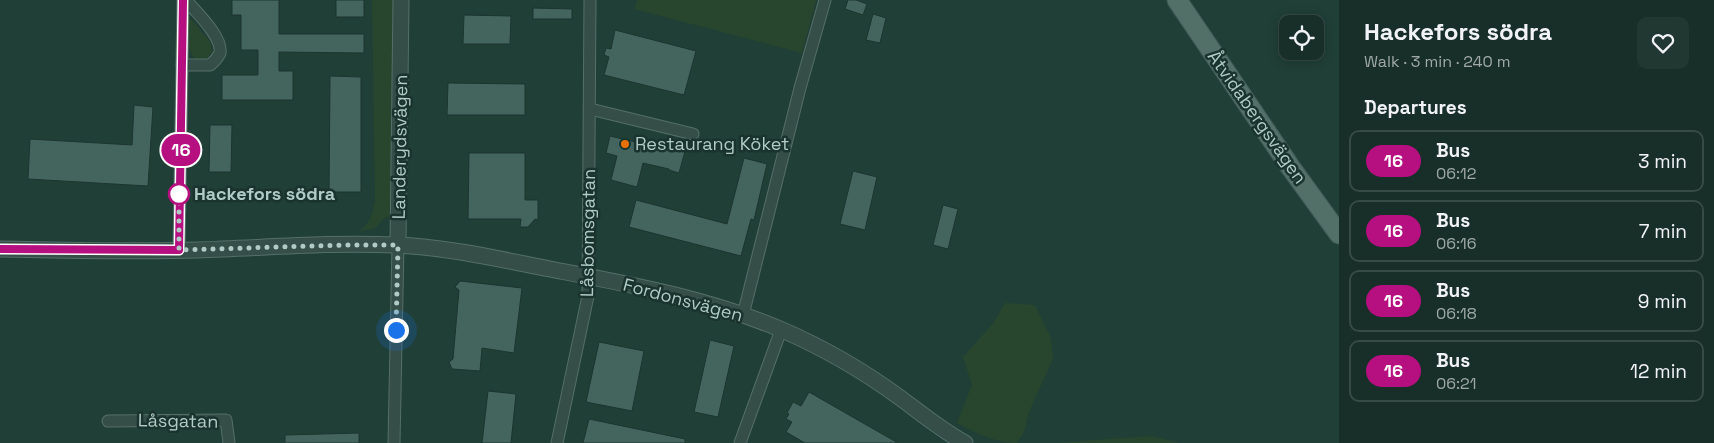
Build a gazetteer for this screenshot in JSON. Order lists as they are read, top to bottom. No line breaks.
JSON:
{"streets":{"main road":["Åtvidabergsvägen"],"street":["Landerydsvägen","Låsbomsgatan","Fordonsvägen","Låsgatan"]},"crossings":[["Landerydsvägen","Fordonsvägen"],["Låsbomsgatan","Fordonsvägen"]],"places":["Restaurang Köket","Hackefors södra"],"lines":["bus line 16"],"page":{"on_map":"16","heading":[["Hackefors södra","Walk · 3 min · 240 m"],"Departures"],"list":[{"mark":"16","name":"Bus","note":"06:12","value":"3 min"},{"mark":"16","name":"Bus","note":"06:16","value":"7 min"},{"mark":"16","name":"Bus","note":"06:18","value":"9 min"},{"mark":"16","name":"Bus","note":"06:21","value":"12 min"}]}}
